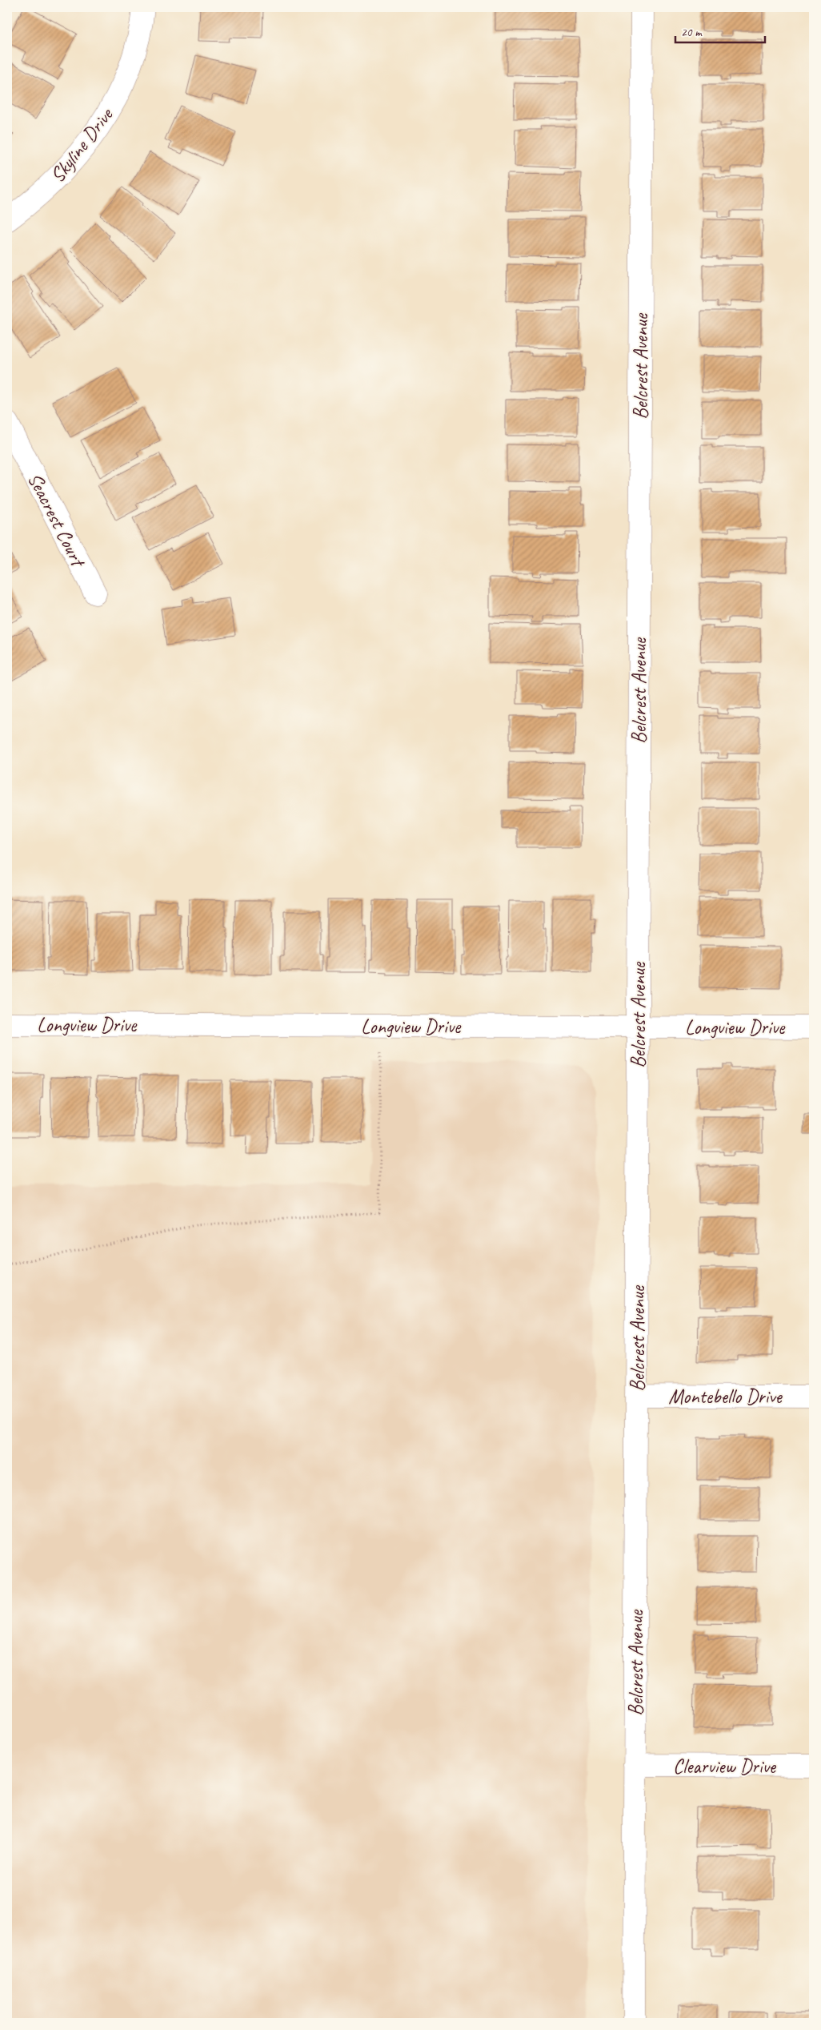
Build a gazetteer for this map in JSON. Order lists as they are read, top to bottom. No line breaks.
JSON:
{"streets":{"street":["Skyline Drive","Belcrest Avenue","Seacrest Court","Longview Drive","Montebello Drive","Clearview Drive"]},"crossings":[["Belcrest Avenue","Longview Drive"],["Belcrest Avenue","Montebello Drive"],["Belcrest Avenue","Clearview Drive"]],"scale_bar":"20 m"}
